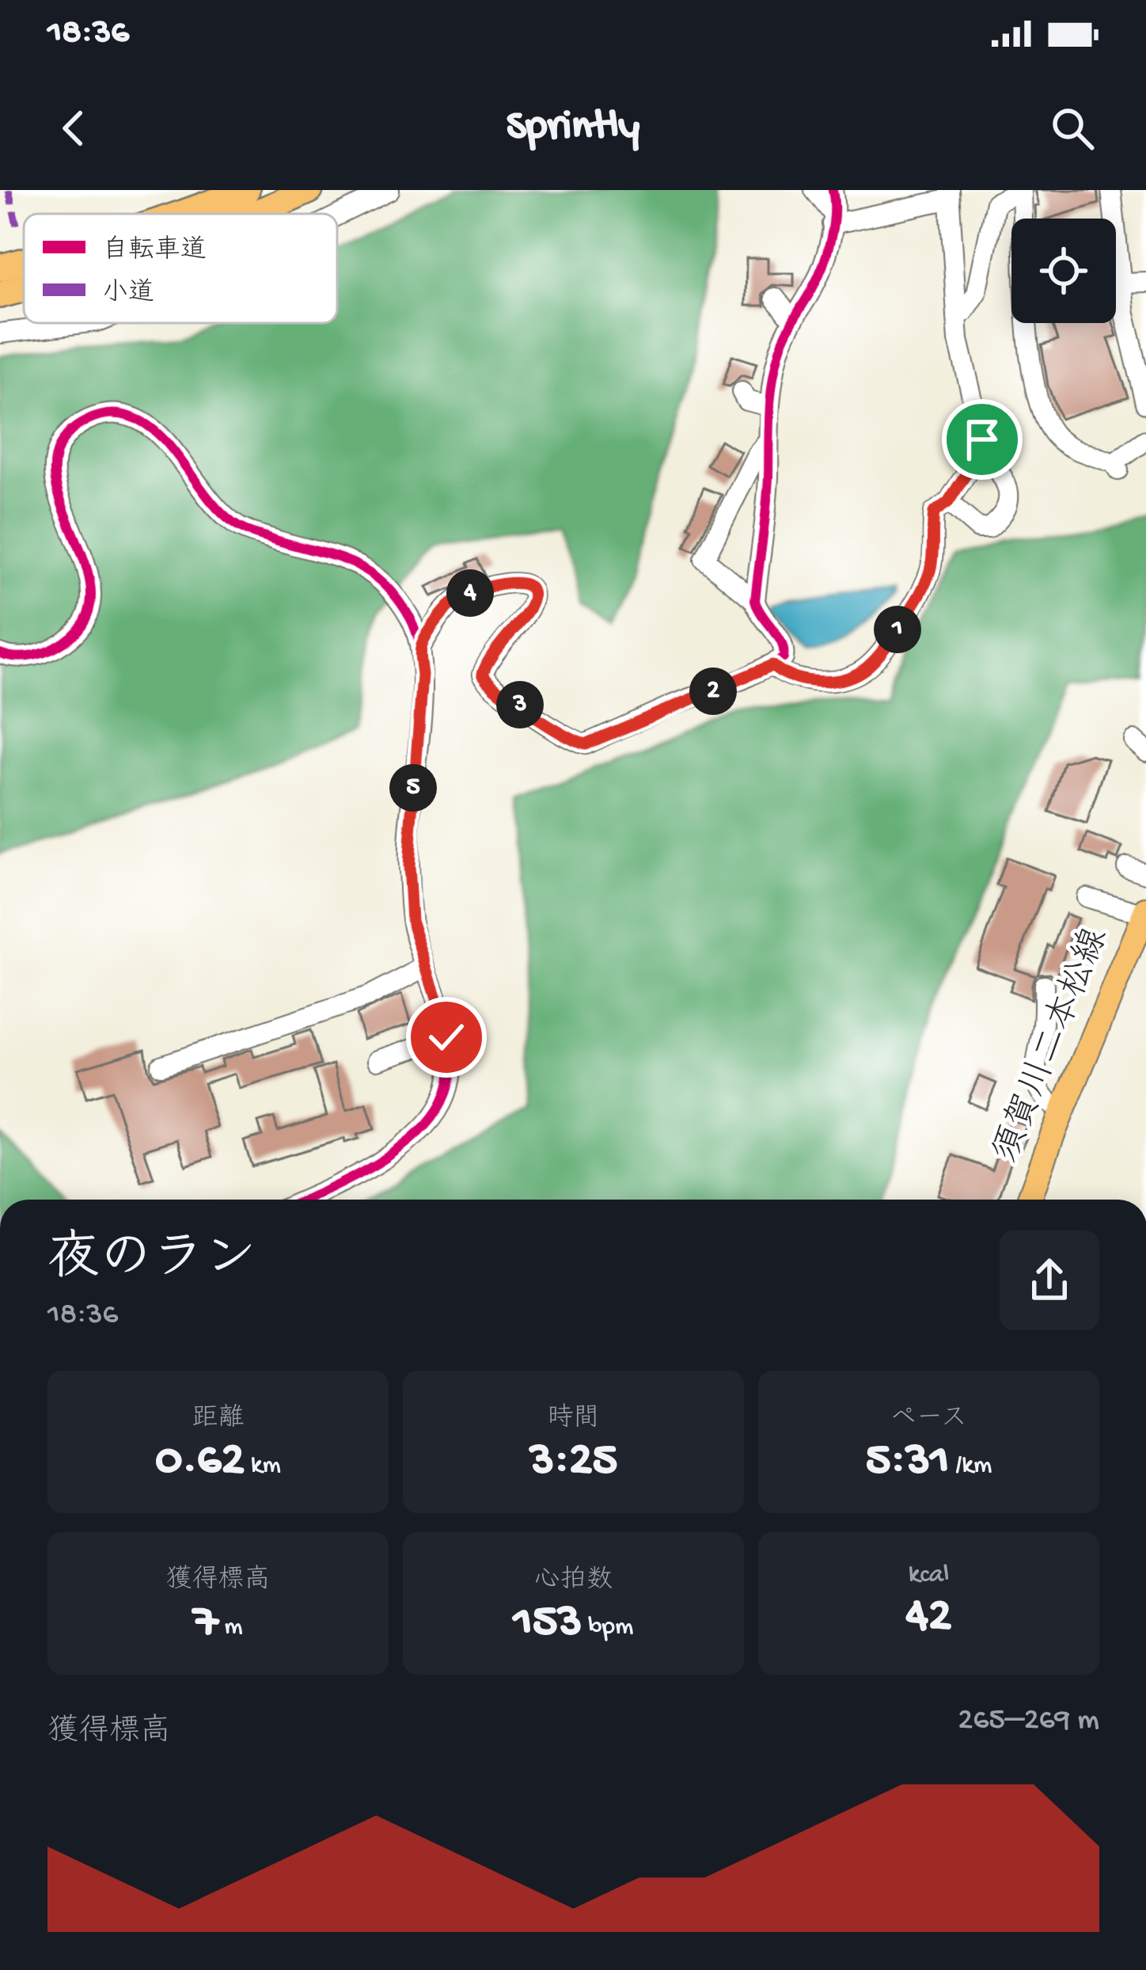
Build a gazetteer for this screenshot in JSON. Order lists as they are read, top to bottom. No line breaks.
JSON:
{"streets":{"main road":["須賀川二本松線"]},"legend":["自転車道","小道"],"page":{"status":"18:36","header":"Sprintly","pins":["4","1","2","3","5"],"heading":["夜のラン","18:36"],"stats":[["距離","0.62 km"],["時間","3:25"],["ペース","5:31 /km"],["獲得標高","7 m"],["心拍数","153 bpm"],["kcal","42"]],"chart":["獲得標高","265–269 m"]}}
